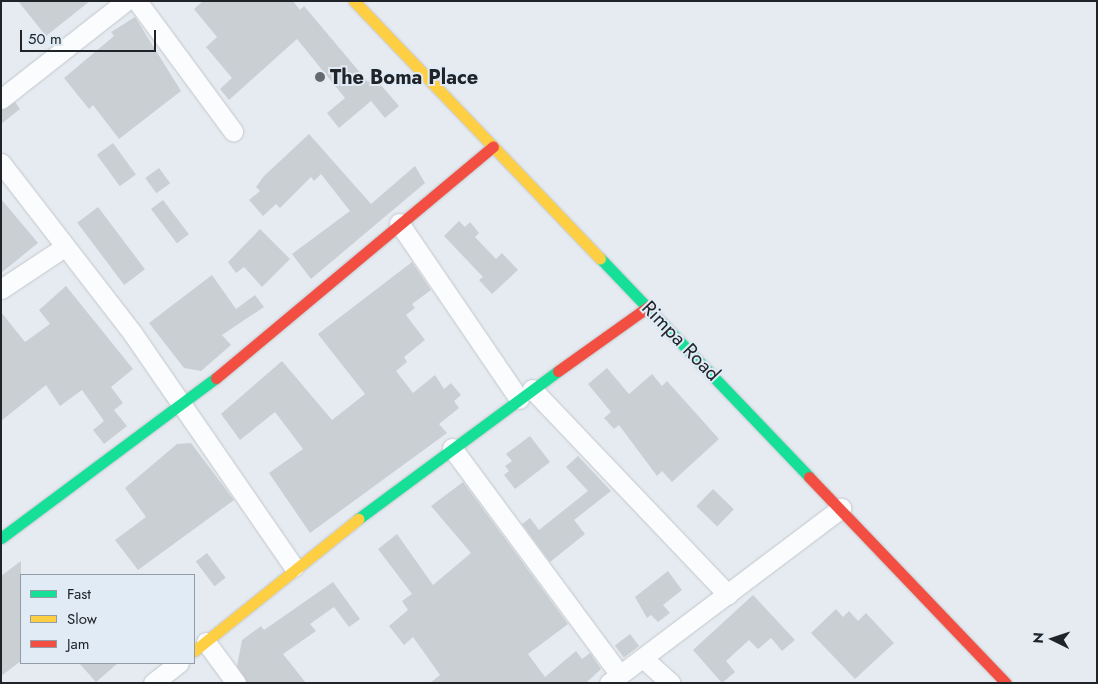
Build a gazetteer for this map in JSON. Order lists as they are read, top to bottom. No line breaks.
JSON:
{"streets":{"street":["Rimpa Road"]},"places":["The Boma Place"],"legend":["Fast","Slow","Jam"],"scale_bar":"50 m","north":"left"}
